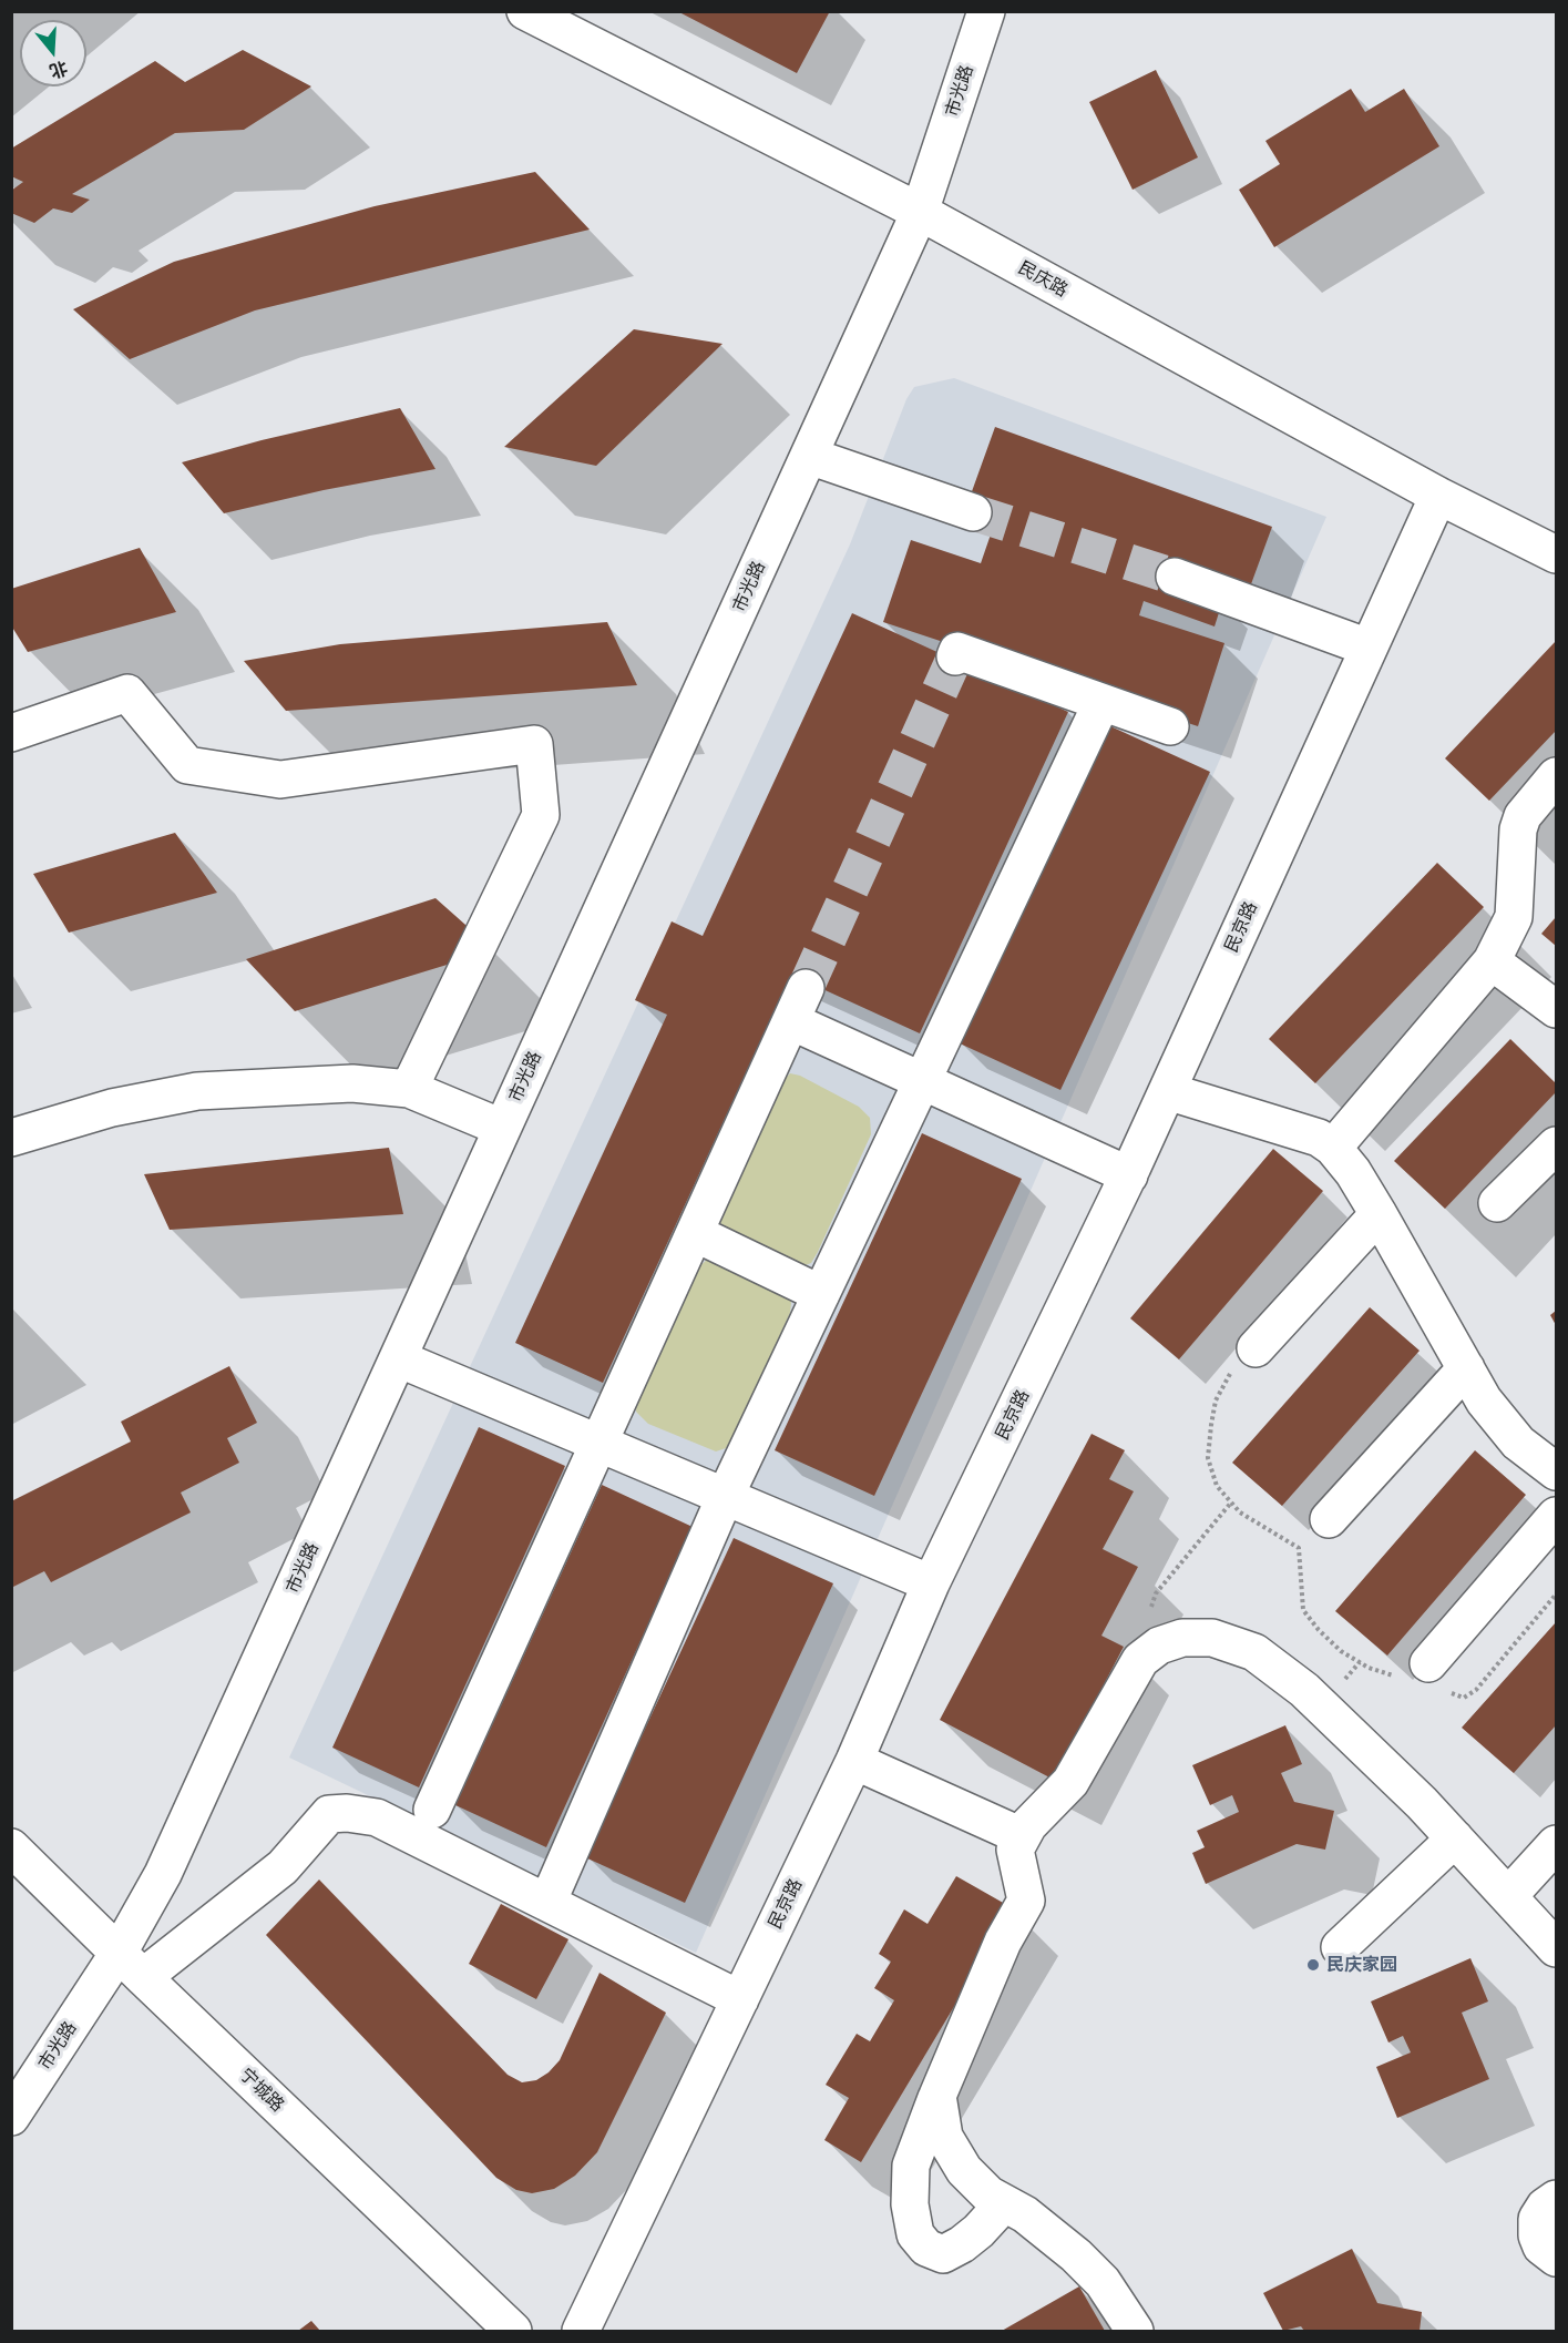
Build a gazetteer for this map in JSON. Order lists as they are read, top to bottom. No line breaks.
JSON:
{"streets":{"street":["市光路","民庆路","民京路","宁城路"]},"crossings":[["市光路","民庆路"],["市光路","宁城路"],["民庆路","民京路"]],"places":["民庆家园"],"north":"bottom"}
